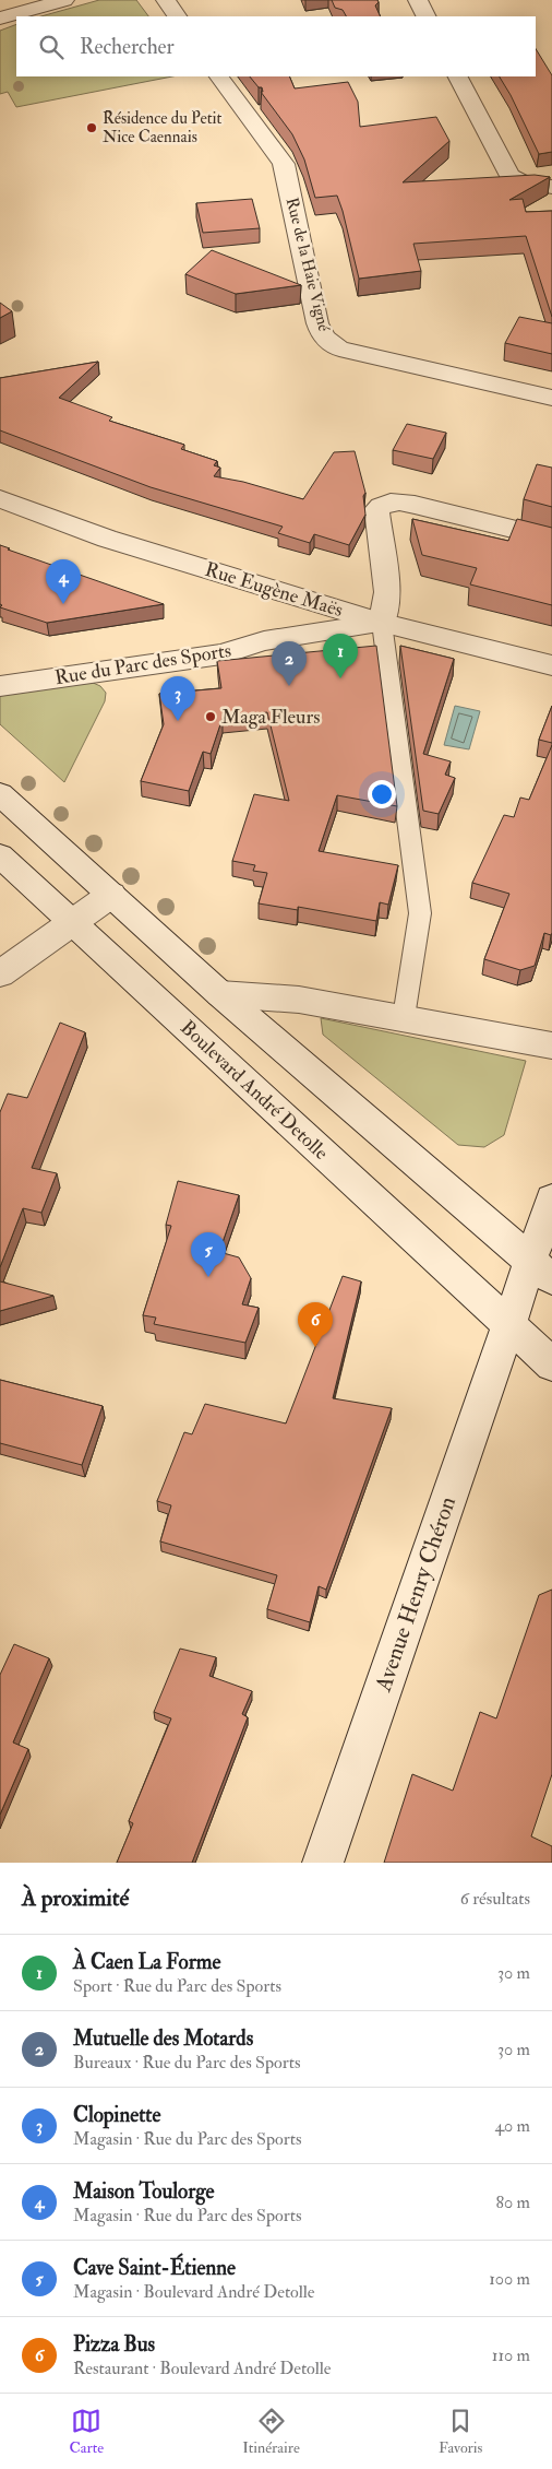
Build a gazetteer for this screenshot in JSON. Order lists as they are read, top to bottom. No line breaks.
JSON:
{"streets":{"street":["Rue de la Haie Vigné","Rue Eugène Maës","Rue du Parc des Sports","Boulevard André Detolle","Avenue Henry Chéron"]},"crossings":[["Rue Eugène Maës","Rue du Parc des Sports"],["Boulevard André Detolle","Avenue Henry Chéron"]],"places":["Résidence du Petit Nice Caennais","Maga Fleurs"],"page":{"search":"Rechercher","pins":["4","1","2","3","5","6"],"heading":["À proximité","6 résultats"],"list":[{"mark":"1","name":"À Caen La Forme","note":"Sport · Rue du Parc des Sports","value":"30 m"},{"mark":"2","name":"Mutuelle des Motards","note":"Bureaux · Rue du Parc des Sports","value":"30 m"},{"mark":"3","name":"Clopinette","note":"Magasin · Rue du Parc des Sports","value":"40 m"},{"mark":"4","name":"Maison Toulorge","note":"Magasin · Rue du Parc des Sports","value":"80 m"},{"mark":"5","name":"Cave Saint-Étienne","note":"Magasin · Boulevard André Detolle","value":"100 m"},{"mark":"6","name":"Pizza Bus","note":"Restaurant · Boulevard André Detolle","value":"110 m"}],"nav":["Carte","Itinéraire","Favoris"]}}
